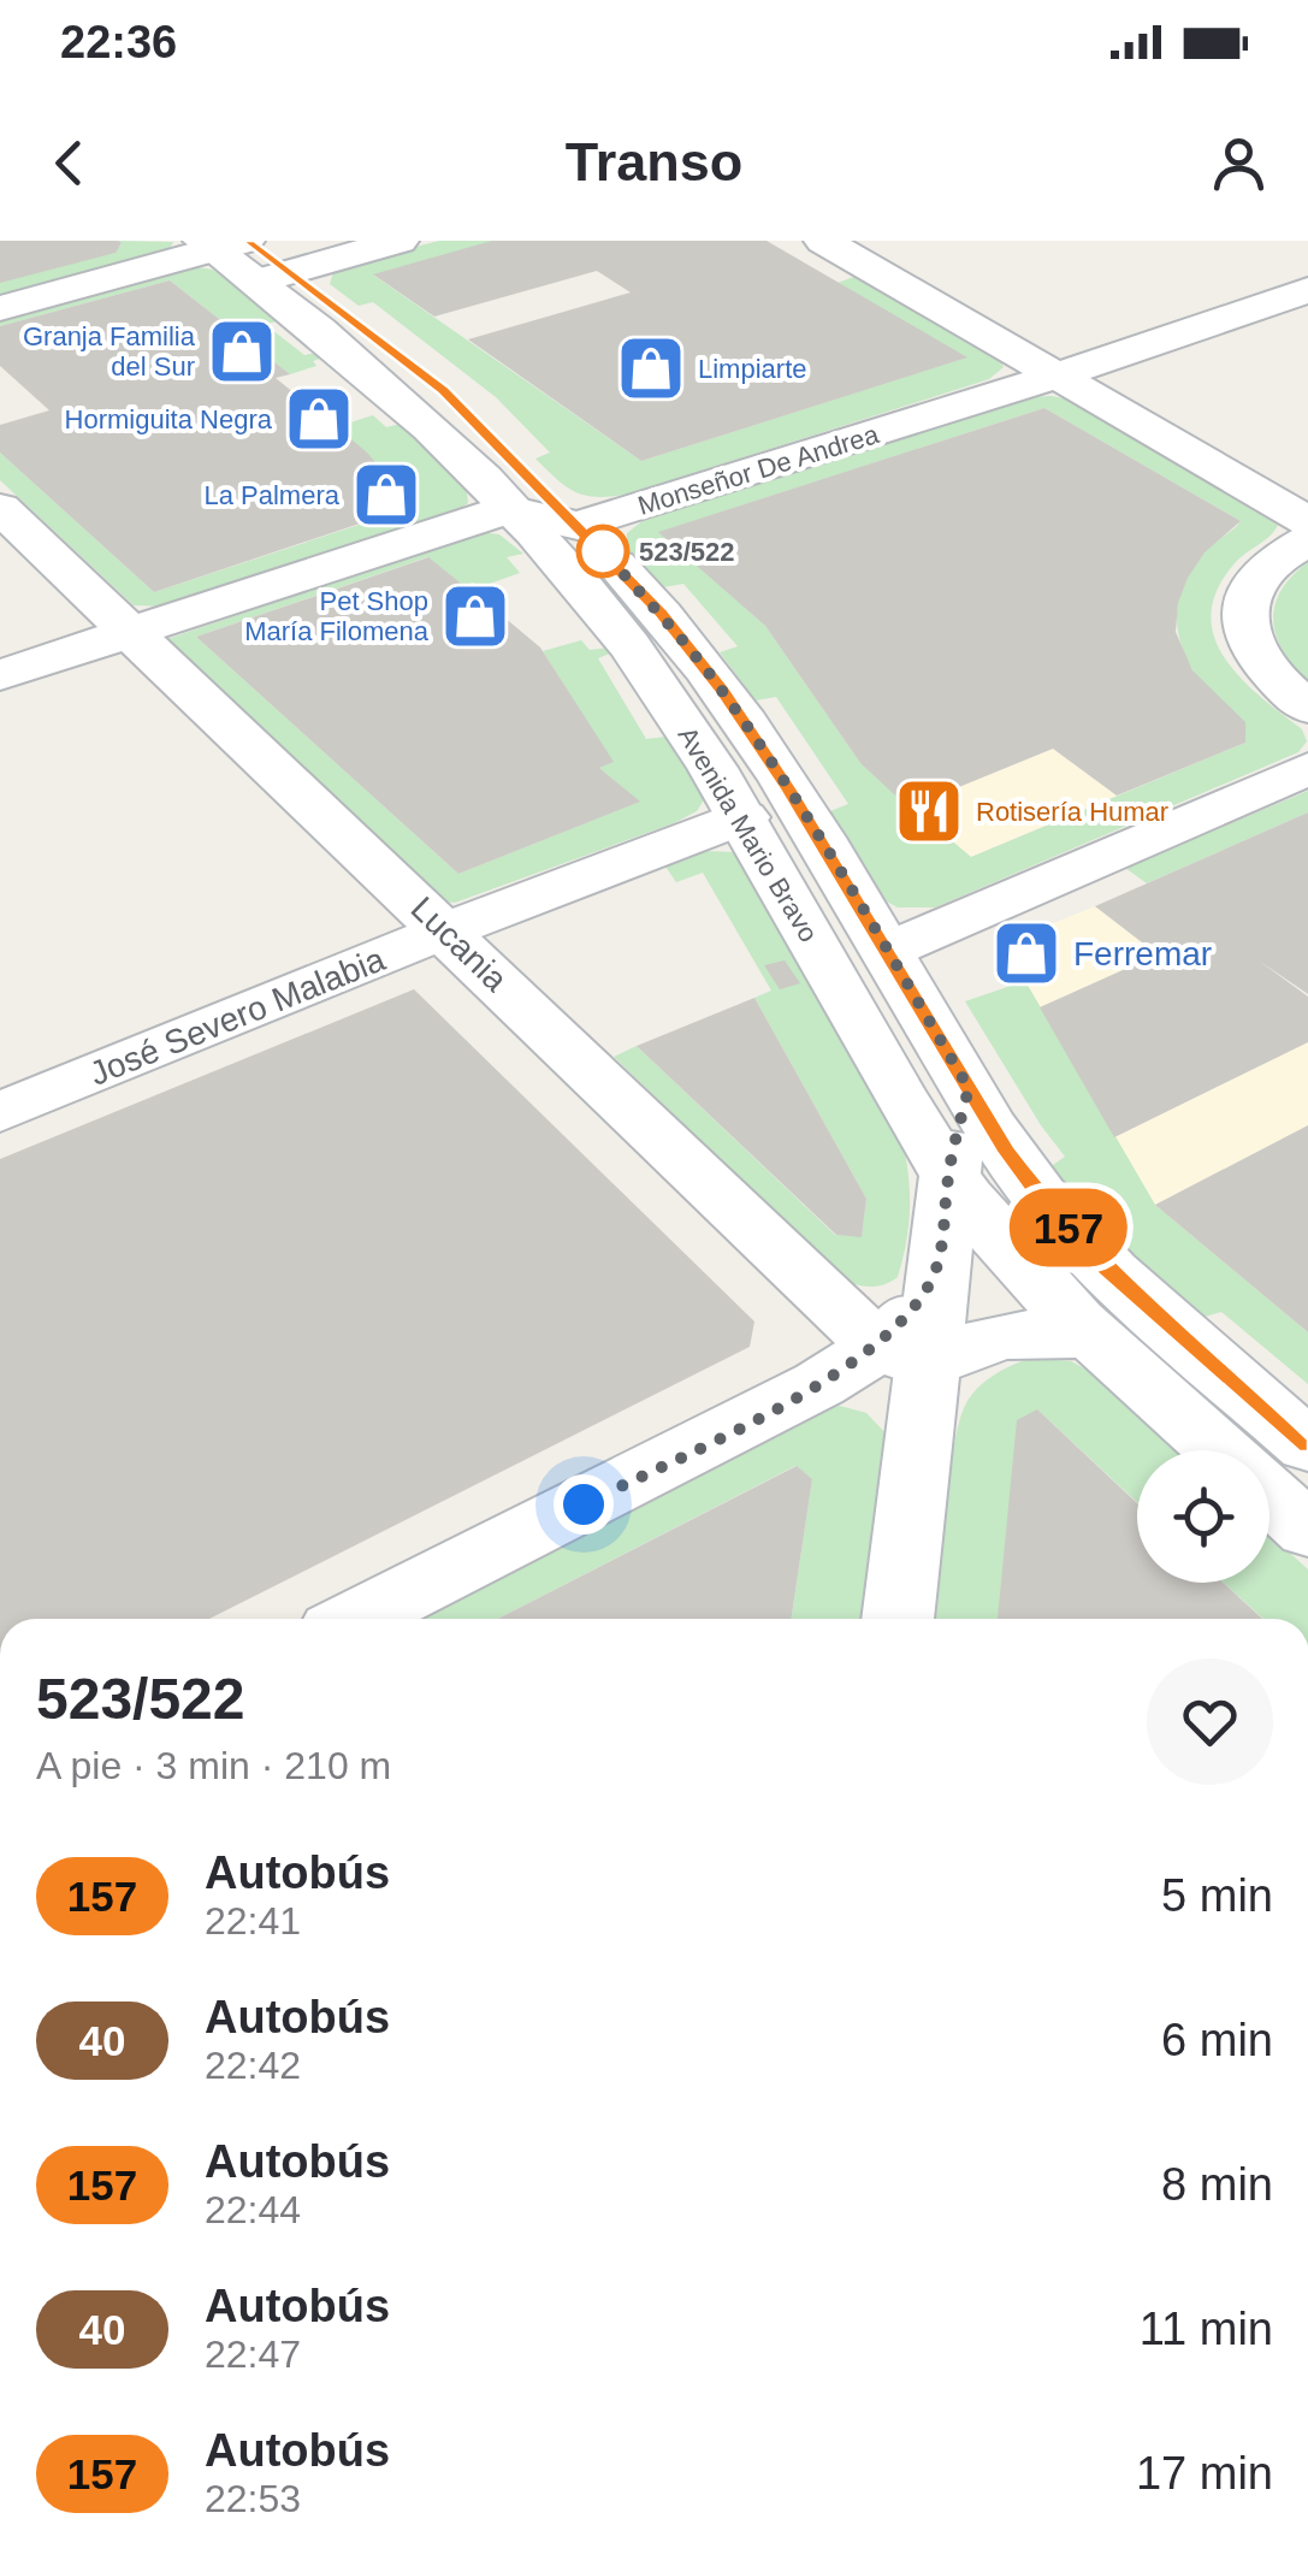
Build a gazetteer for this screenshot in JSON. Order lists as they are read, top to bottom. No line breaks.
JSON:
{"streets":{"street":["Monseñor De Andrea","Avenida Mario Bravo","Lucania","José Severo Malabia"]},"crossings":[["Monseñor De Andrea","Avenida Mario Bravo"],["Avenida Mario Bravo","José Severo Malabia"],["Lucania","José Severo Malabia"]],"places":{"shop":["Granja Familia del Sur","Limpiarte","Hormiguita Negra","La Palmera","Pet Shop María Filomena","Ferremar"],"other":["523/522"],"restaurant":["Rotisería Humar"]},"lines":["bus line 157"],"page":{"status":"22:36","header":"Transo","on_map":"157","heading":["523/522","A pie · 3 min · 210 m"],"list":[{"mark":"157","name":"Autobús","note":"22:41","value":"5 min"},{"mark":"40","name":"Autobús","note":"22:42","value":"6 min"},{"mark":"157","name":"Autobús","note":"22:44","value":"8 min"},{"mark":"40","name":"Autobús","note":"22:47","value":"11 min"},{"mark":"157","name":"Autobús","note":"22:53","value":"17 min"}]}}
